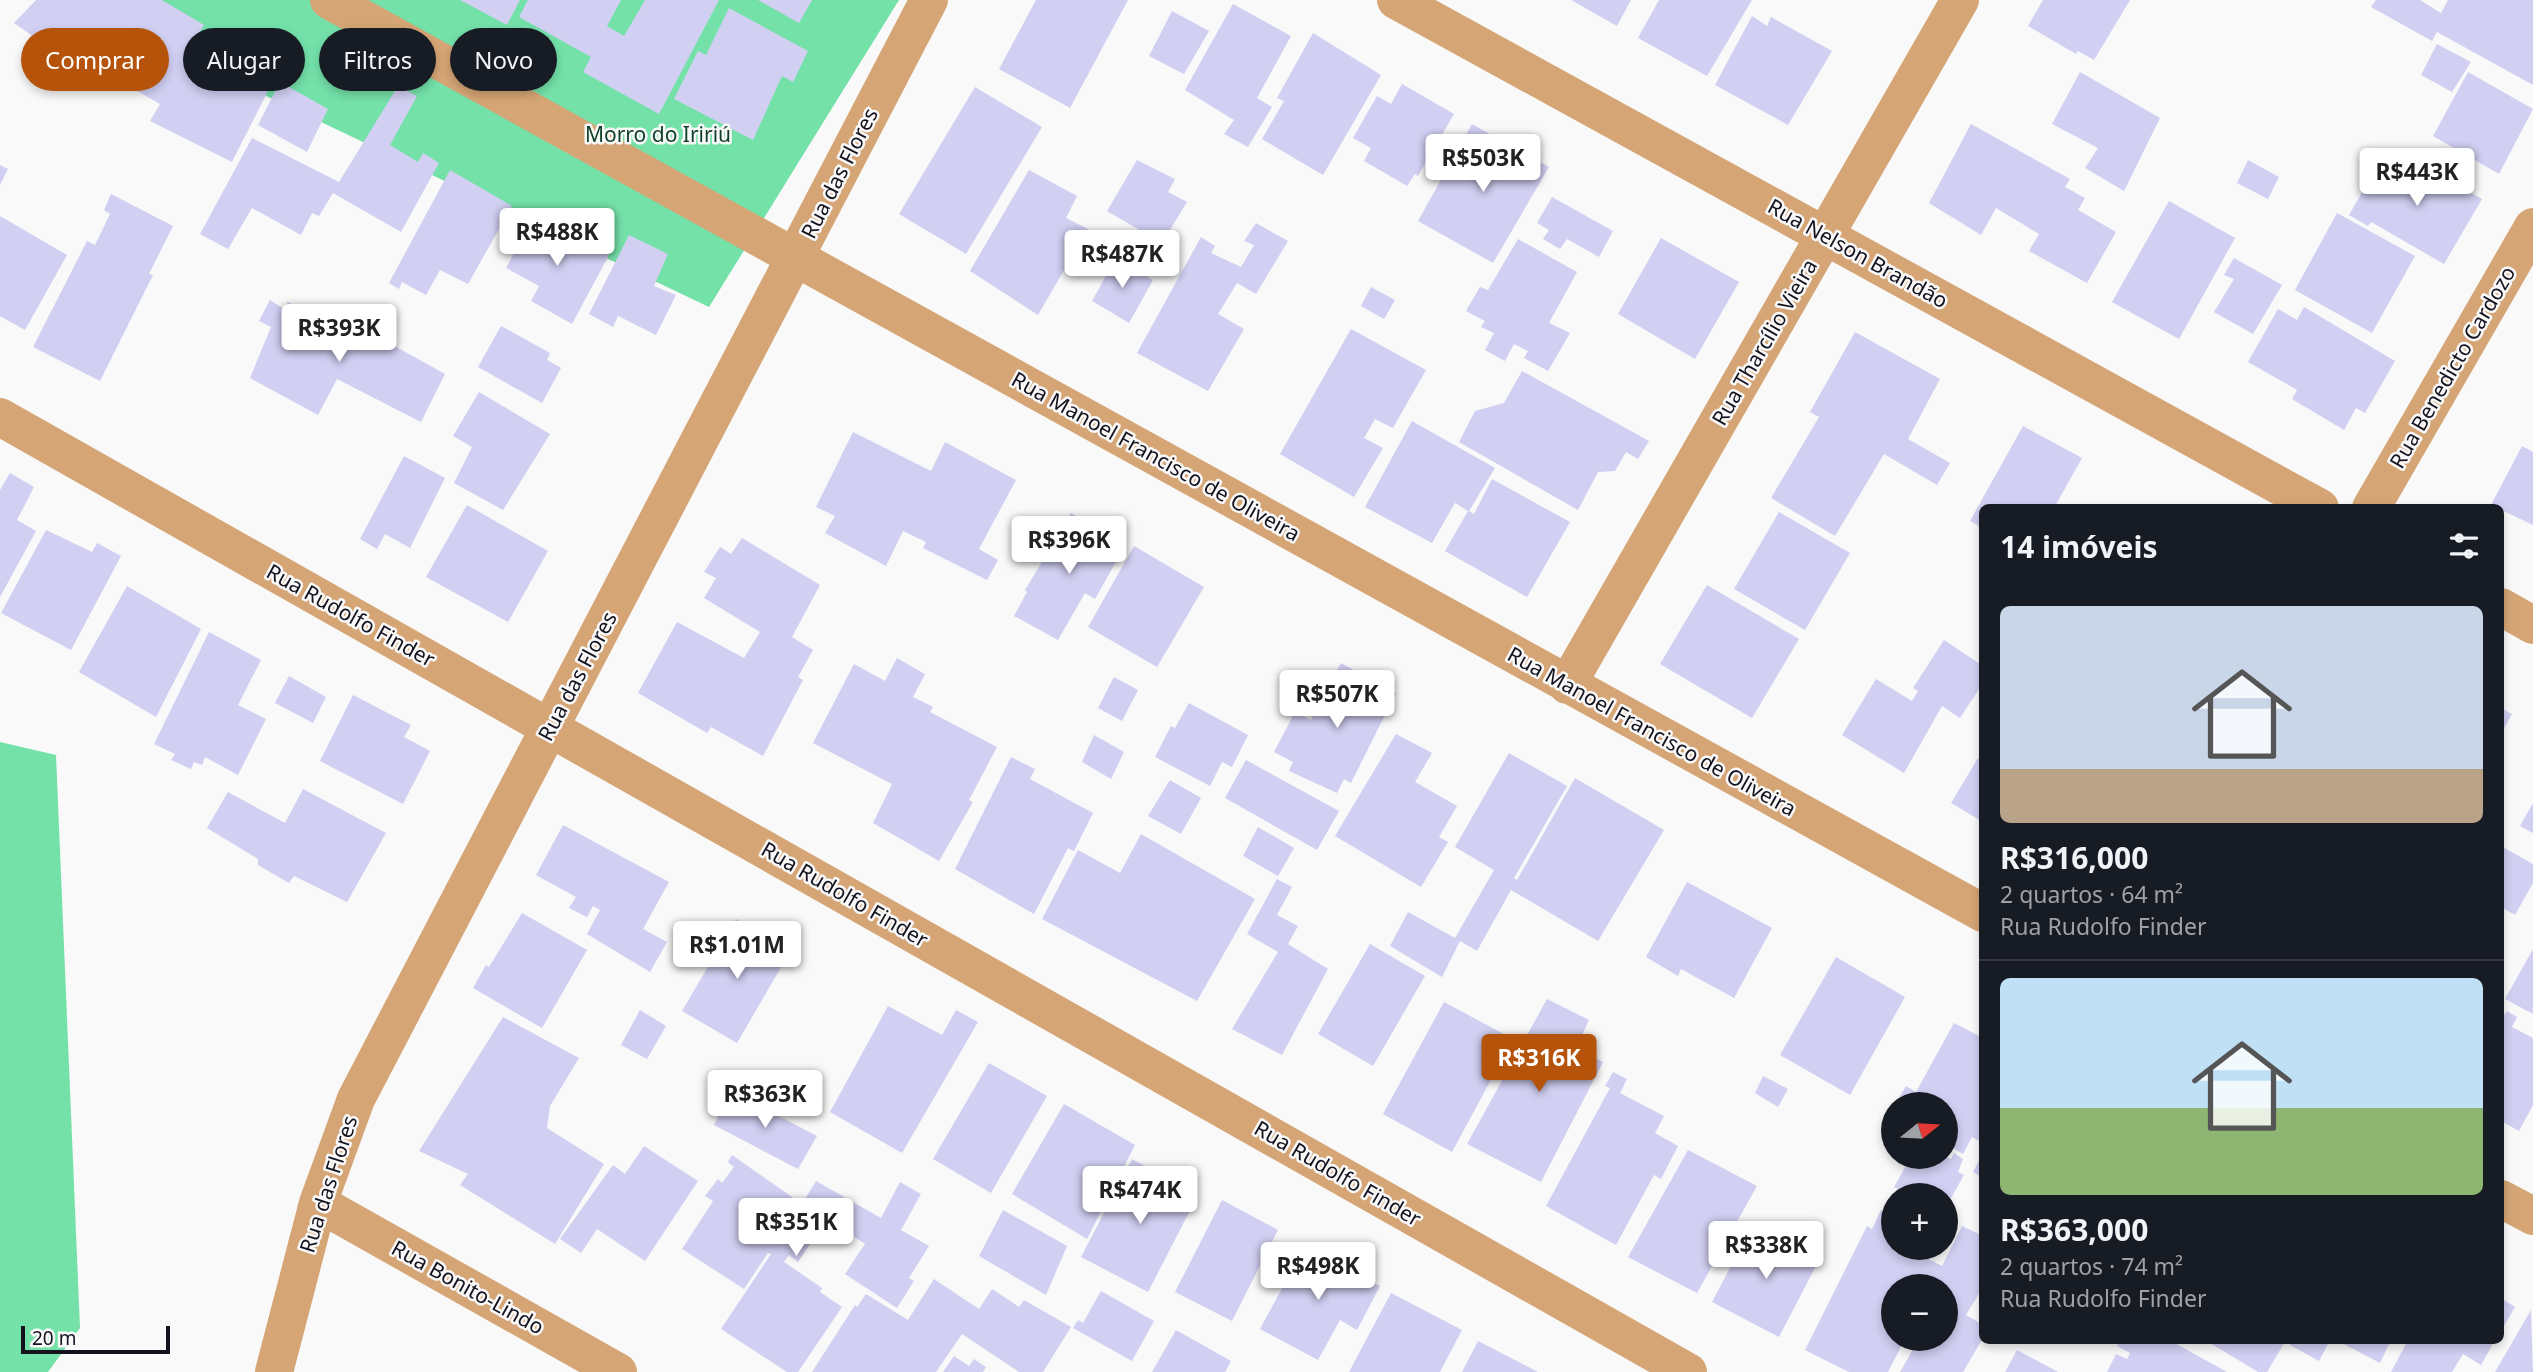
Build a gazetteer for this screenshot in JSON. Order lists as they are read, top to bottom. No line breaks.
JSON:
{"streets":{"street":["Rua das Flores","Rua Nelson Brandão","Rua Tharcílio Vieira","Rua Benedicto Cardozo","Rua Manoel Francisco de Oliveira","Rua Rudolfo Finder","Rua Bonito-Lindo"]},"crossings":[["Rua das Flores","Rua Manoel Francisco de Oliveira"],["Rua das Flores","Rua Rudolfo Finder"],["Rua das Flores","Rua Bonito-Lindo"],["Rua Nelson Brandão","Rua Tharcílio Vieira"],["Rua Tharcílio Vieira","Rua Manoel Francisco de Oliveira"]],"parks":["Morro do Iririú"],"scale_bar":"20 m","north":"right","page":{"chip":["Comprar","Alugar","Filtros","Novo"],"price":["R$503K","R$443K","R$488K","R$487K","R$393K","R$396K","R$507K","R$1.01M","R$316K","R$363K","R$474K","R$351K","R$338K","R$498K"],"heading":"14 imóveis","list":[{"name":"R$316,000","note":"2 quartos · 64 m² · Rua Rudolfo Finder"},{"name":"R$363,000","note":"2 quartos · 74 m² · Rua Rudolfo Finder"}],"map_buttons":["+","−"],"scale":"20 m"}}
